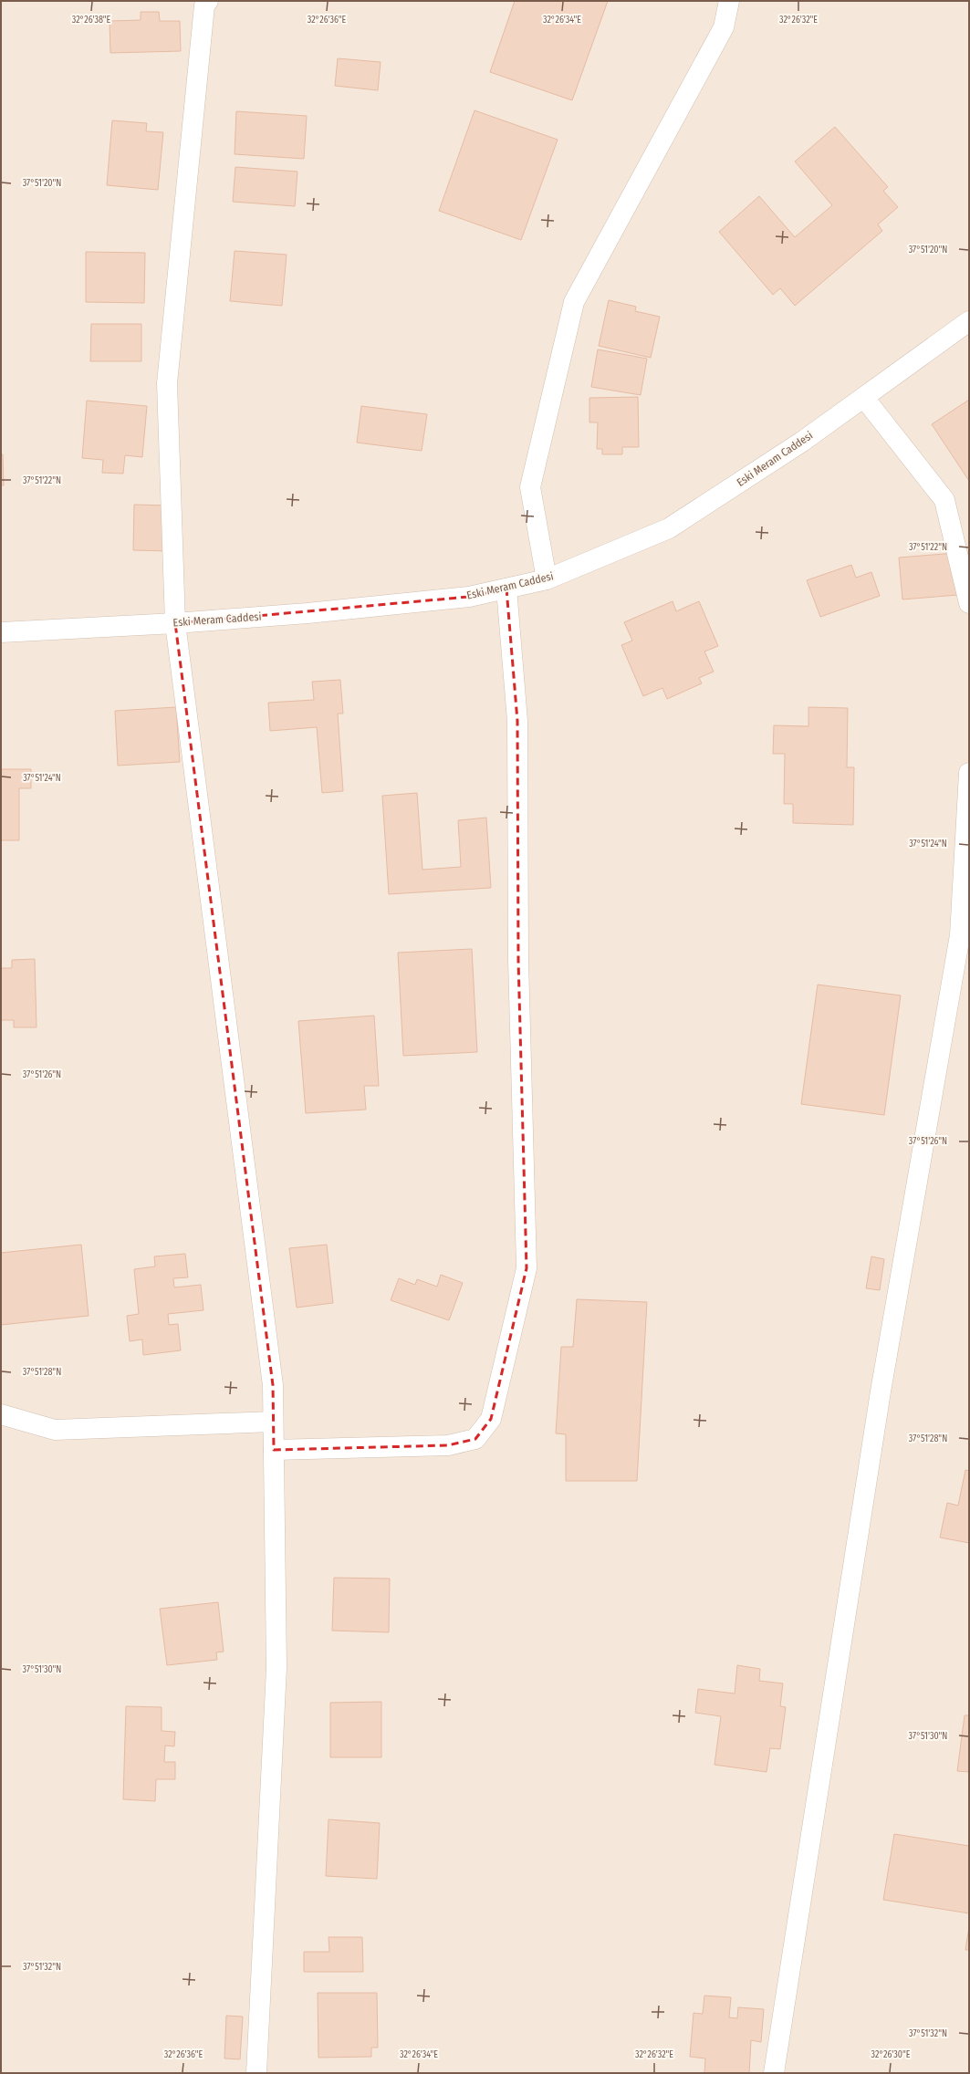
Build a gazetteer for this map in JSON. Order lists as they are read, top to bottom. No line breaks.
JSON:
{"streets":{"street":["Eski Meram Caddesi"]},"coordinates":["32°26'38\"E","32°26'36\"E","32°26'34\"E","32°26'32\"E","37°51'20\"N","37°51'22\"N","37°51'24\"N","37°51'26\"N","37°51'28\"N","37°51'30\"N","37°51'32\"N","32°26'30\"E"]}
